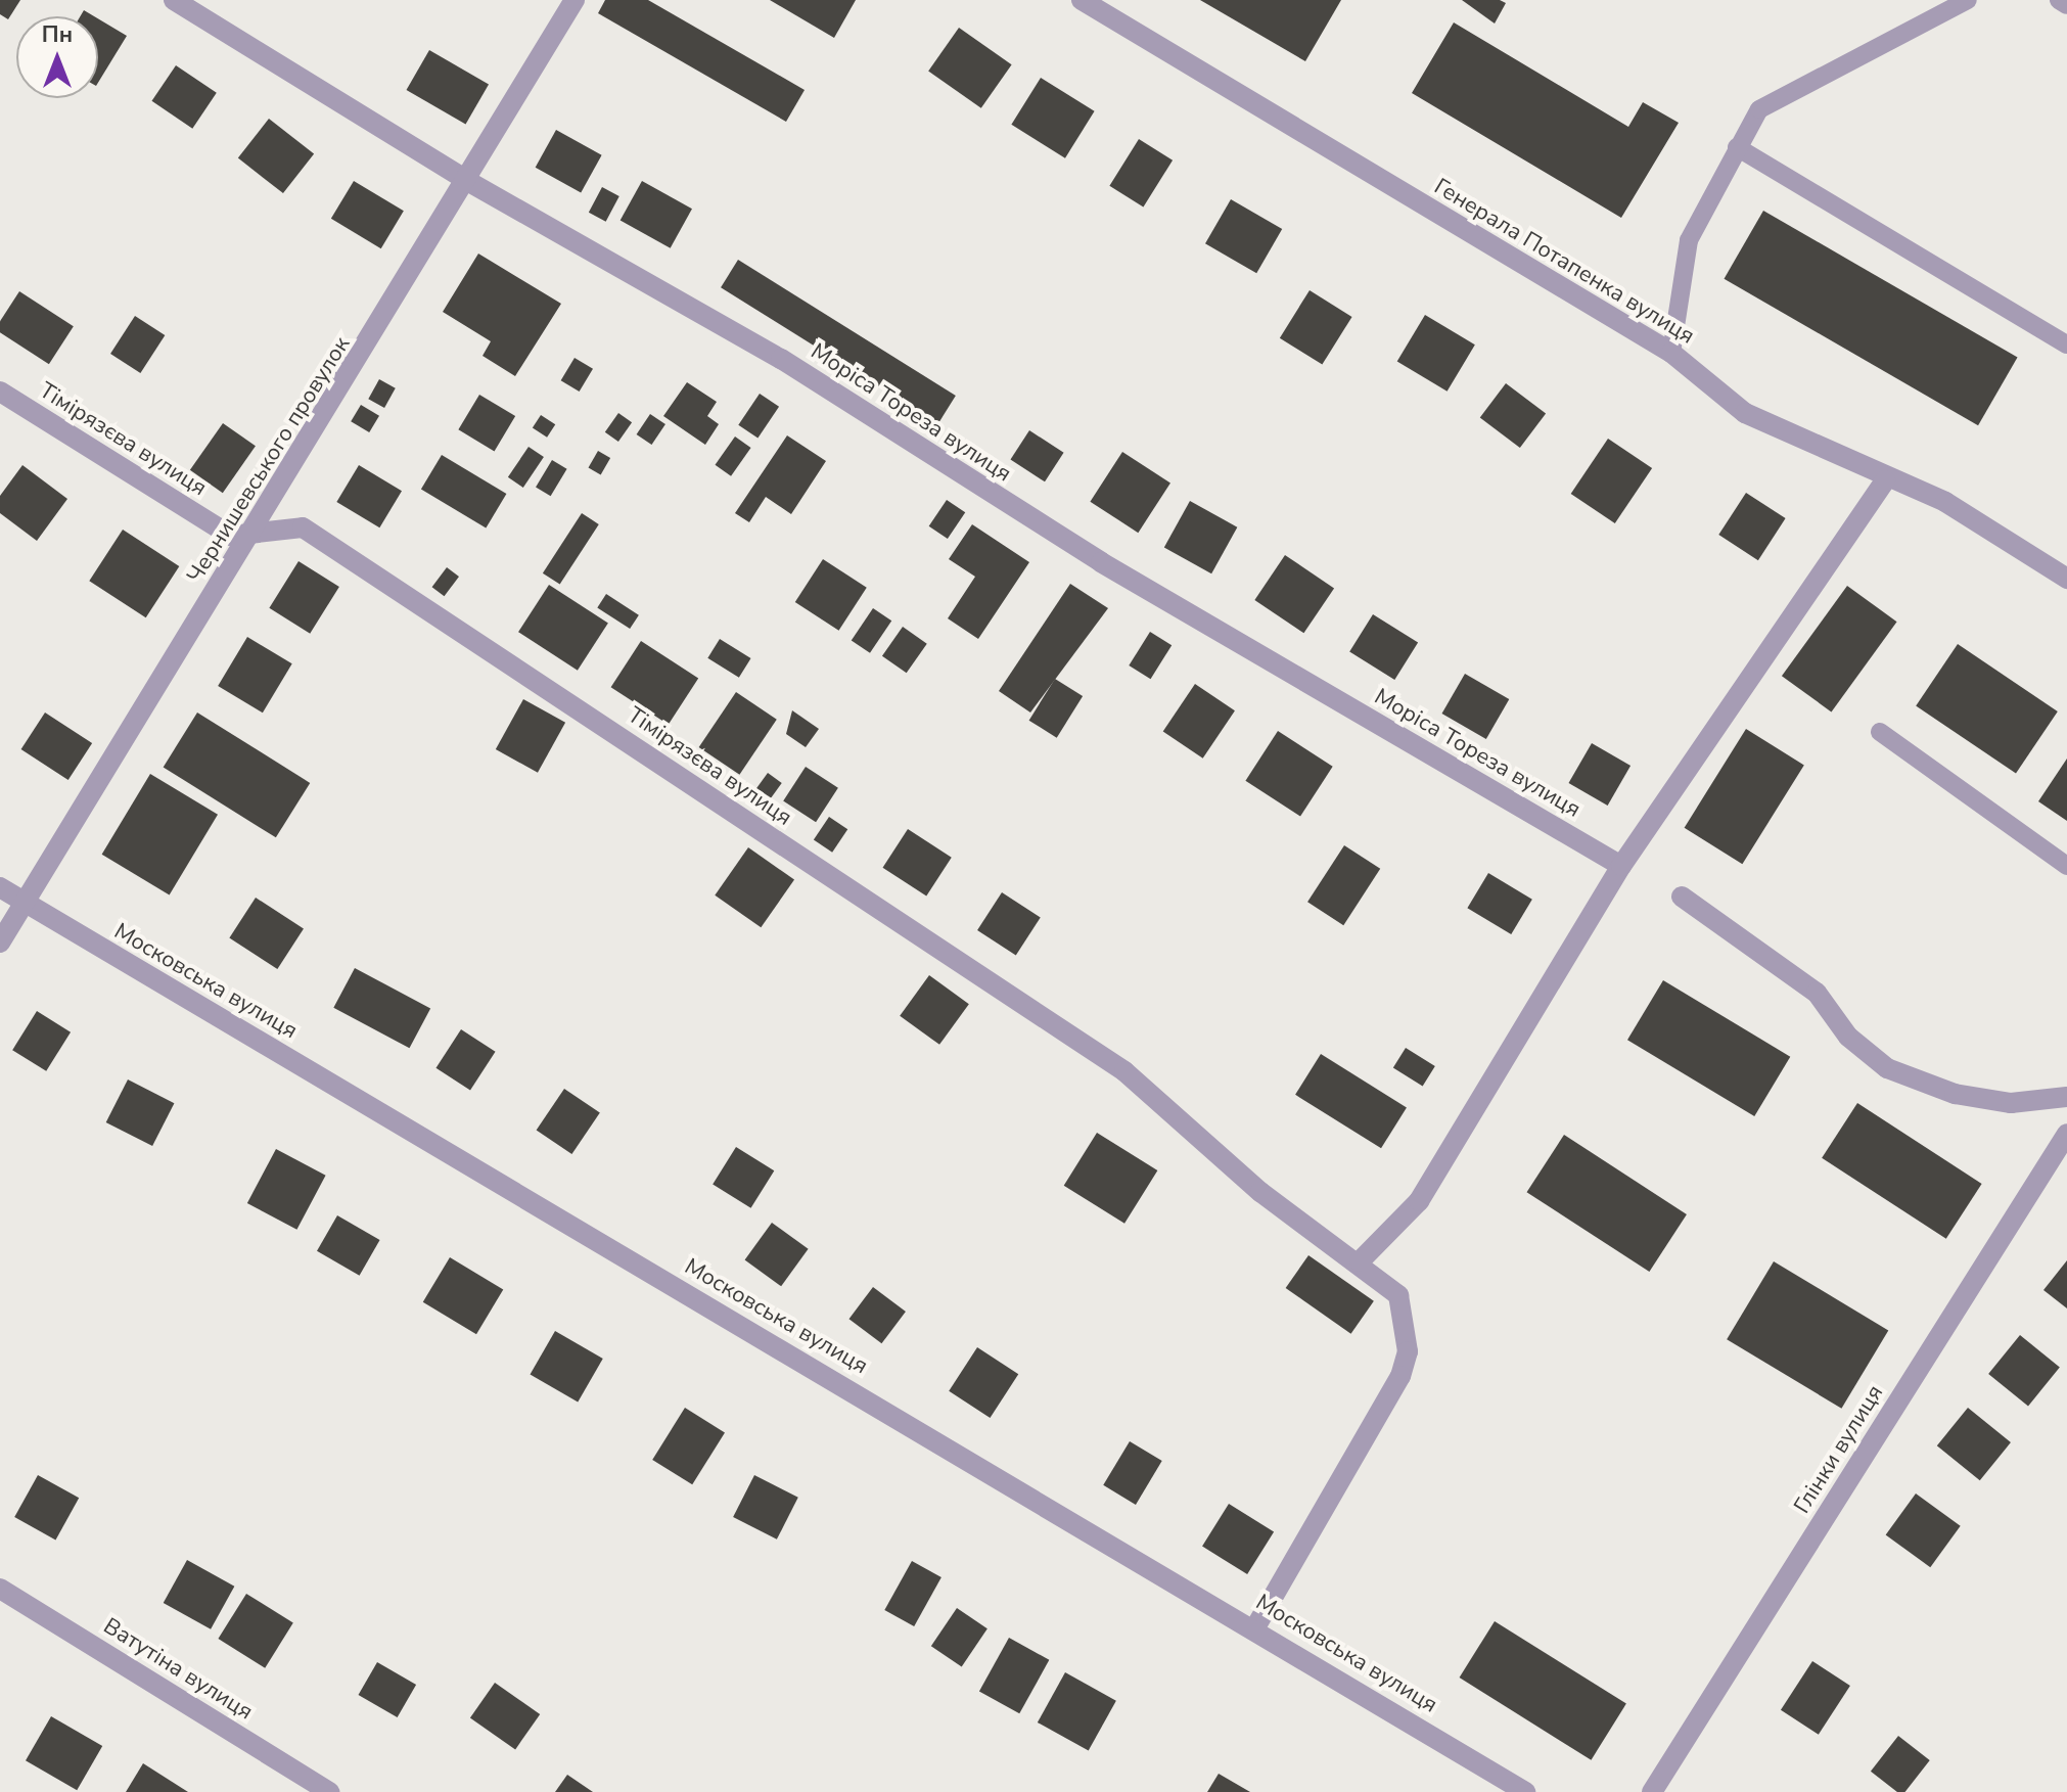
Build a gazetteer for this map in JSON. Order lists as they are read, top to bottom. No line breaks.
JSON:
{"streets":{"street":["Генерала Потапенка вулиця","Моріса Тореза вулиця","Тімірязєва вулиця","Чернишевського провулок","Московська вулиця","Глінки вулиця","Ватутіна вулиця"]},"crossings":[["Моріса Тореза вулиця","Чернишевського провулок"],["Тімірязєва вулиця","Чернишевського провулок"],["Тімірязєва вулиця","Московська вулиця"],["Чернишевського провулок","Московська вулиця"]],"north":"top"}
